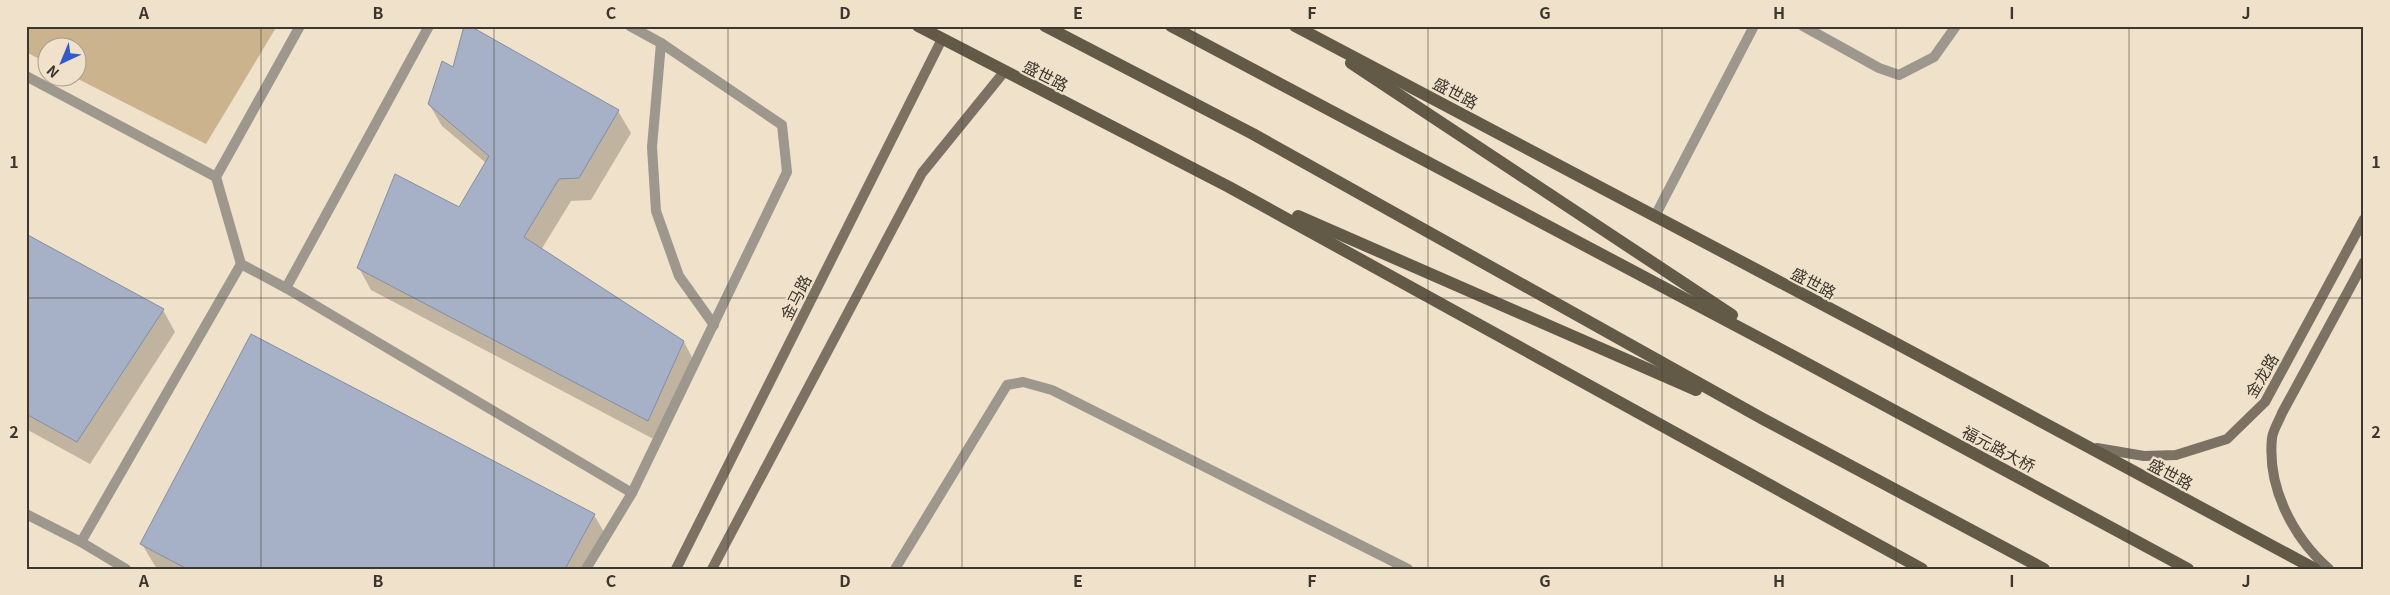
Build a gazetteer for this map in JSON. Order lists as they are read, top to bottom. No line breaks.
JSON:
{"streets":{"main road":["盛世路","福元路大桥"],"street":["金马路","金龙路"]},"crossings":[["盛世路","金马路"],["盛世路","金龙路"]],"north":"bottom left","grid":{"columns":["A","B","C","D","E","F","G","H","I","J"],"rows":["1","2"]}}
